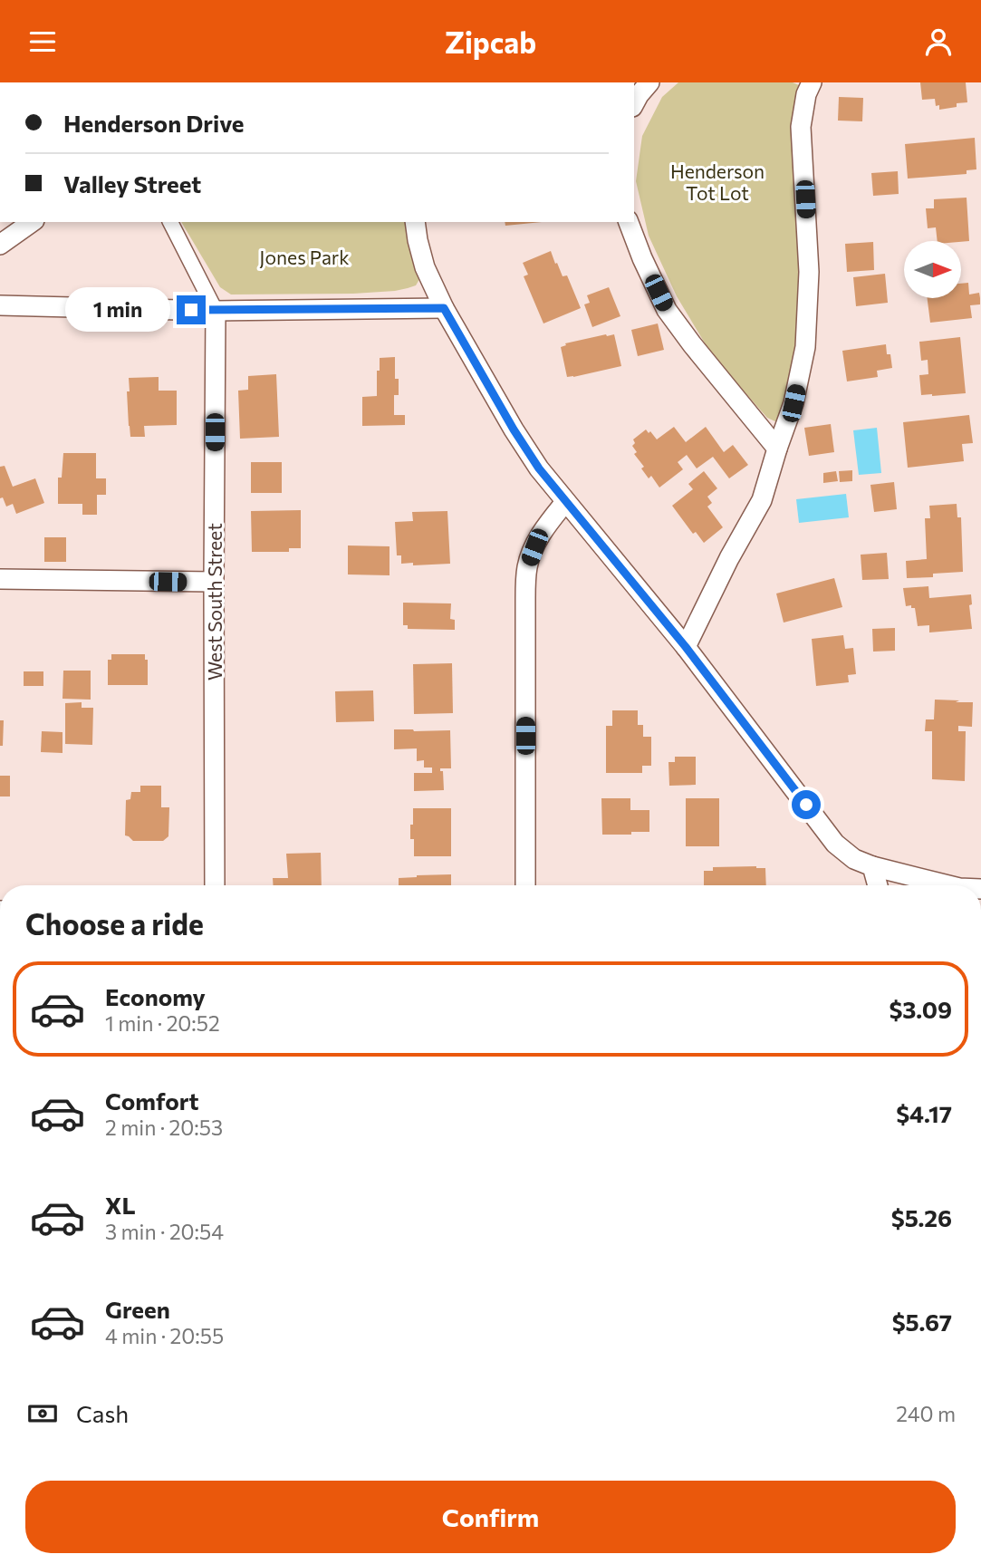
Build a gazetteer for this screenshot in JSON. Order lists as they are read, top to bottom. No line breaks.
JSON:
{"streets":{"street":["West South Street"]},"parks":["Henderson Tot Lot","Jones Park"],"north":"right","page":{"header":"Zipcab","banner":["Henderson Drive","Valley Street"],"bubble":"1 min","heading":"Choose a ride","list":[{"name":"Economy","note":"1 min · 20:52","value":"$3.09"},{"name":"Comfort","note":"2 min · 20:53","value":"$4.17"},{"name":"XL","note":"3 min · 20:54","value":"$5.26"},{"name":"Green","note":"4 min · 20:55","value":"$5.67"}],"pay":["Cash","240 m"],"buttons":"Confirm"}}
